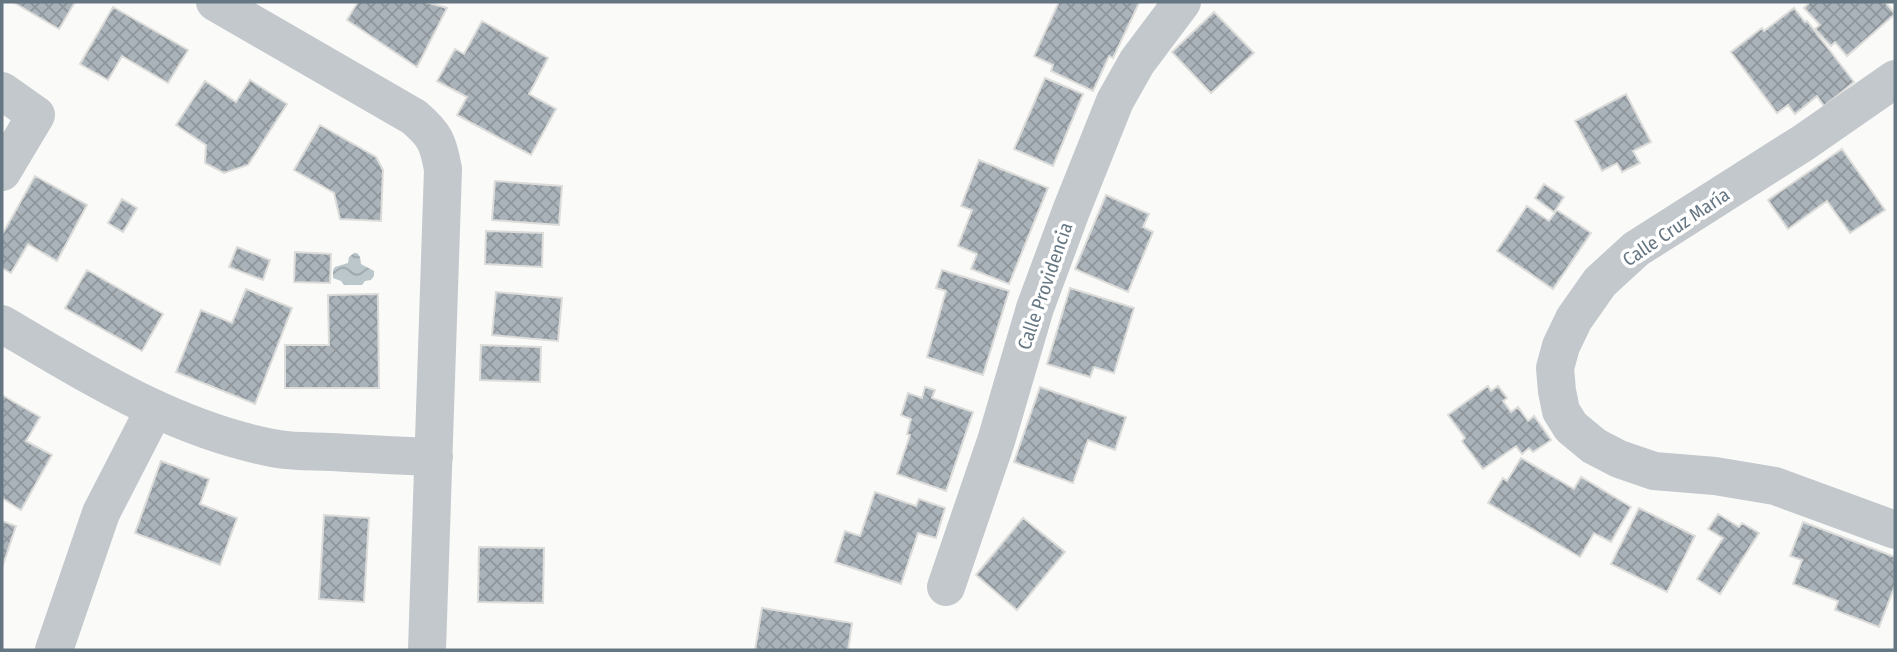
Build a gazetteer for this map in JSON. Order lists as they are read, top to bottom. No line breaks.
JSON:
{"streets":{"street":["Calle Cruz María","Calle Providencia"]}}
